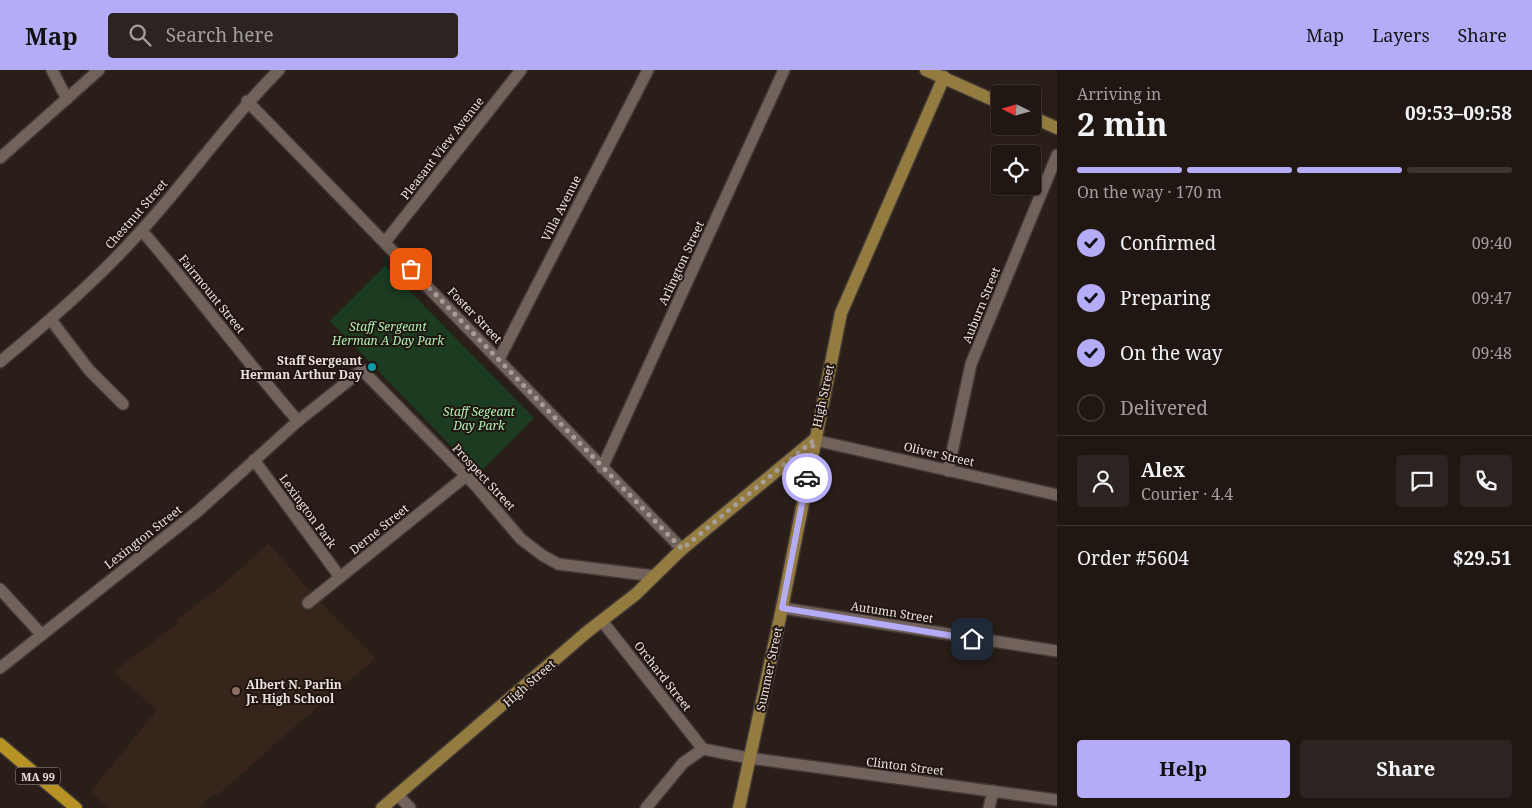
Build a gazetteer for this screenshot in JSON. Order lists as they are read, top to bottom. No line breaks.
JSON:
{"streets":{"main road":["MA 99"],"street":["Pleasant View Avenue","Villa Avenue","Chestnut Street","Arlington Street","Fairmount Street","Auburn Street","Foster Street","High Street","Oliver Street","Prospect Street","Lexington Park","Derne Street","Lexington Street","Autumn Street","Summer Street","Orchard Street","Clinton Street"]},"crossings":[["Pleasant View Avenue","Foster Street"],["Villa Avenue","Foster Street"],["Chestnut Street","Fairmount Street"],["Chestnut Street","Foster Street"],["Arlington Street","Foster Street"],["Fairmount Street","Prospect Street"],["Fairmount Street","Lexington Street"],["Auburn Street","Oliver Street"],["Foster Street","High Street"],["High Street","Oliver Street"],["High Street","Prospect Street"],["High Street","Summer Street"],["High Street","Orchard Street"],["Oliver Street","Summer Street"],["Prospect Street","Derne Street"],["Prospect Street","Lexington Street"],["Lexington Park","Derne Street"],["Lexington Park","Lexington Street"],["Autumn Street","Summer Street"],["Summer Street","Clinton Street"],["Orchard Street","Clinton Street"]],"parks":["Staff Sergeant Herman A Day Park","Staff Segeant Day Park"],"places":["Staff Sergeant Herman Arthur Day","Albert N. Parlin Jr. High School"],"north":"left","page":{"header":"Map","search":"Search here","nav":["Map","Layers","Share"],"heading":["2 min","Arriving in","09:53–09:58"],"panel":["Alex","Courier · 4.4","Order #5604","$29.51"],"bar":"On the way · 170 m","list":[["Confirmed","09:40"],["Preparing","09:47"],["On the way","09:48"],"Delivered"],"buttons":["Help","Share"]}}
